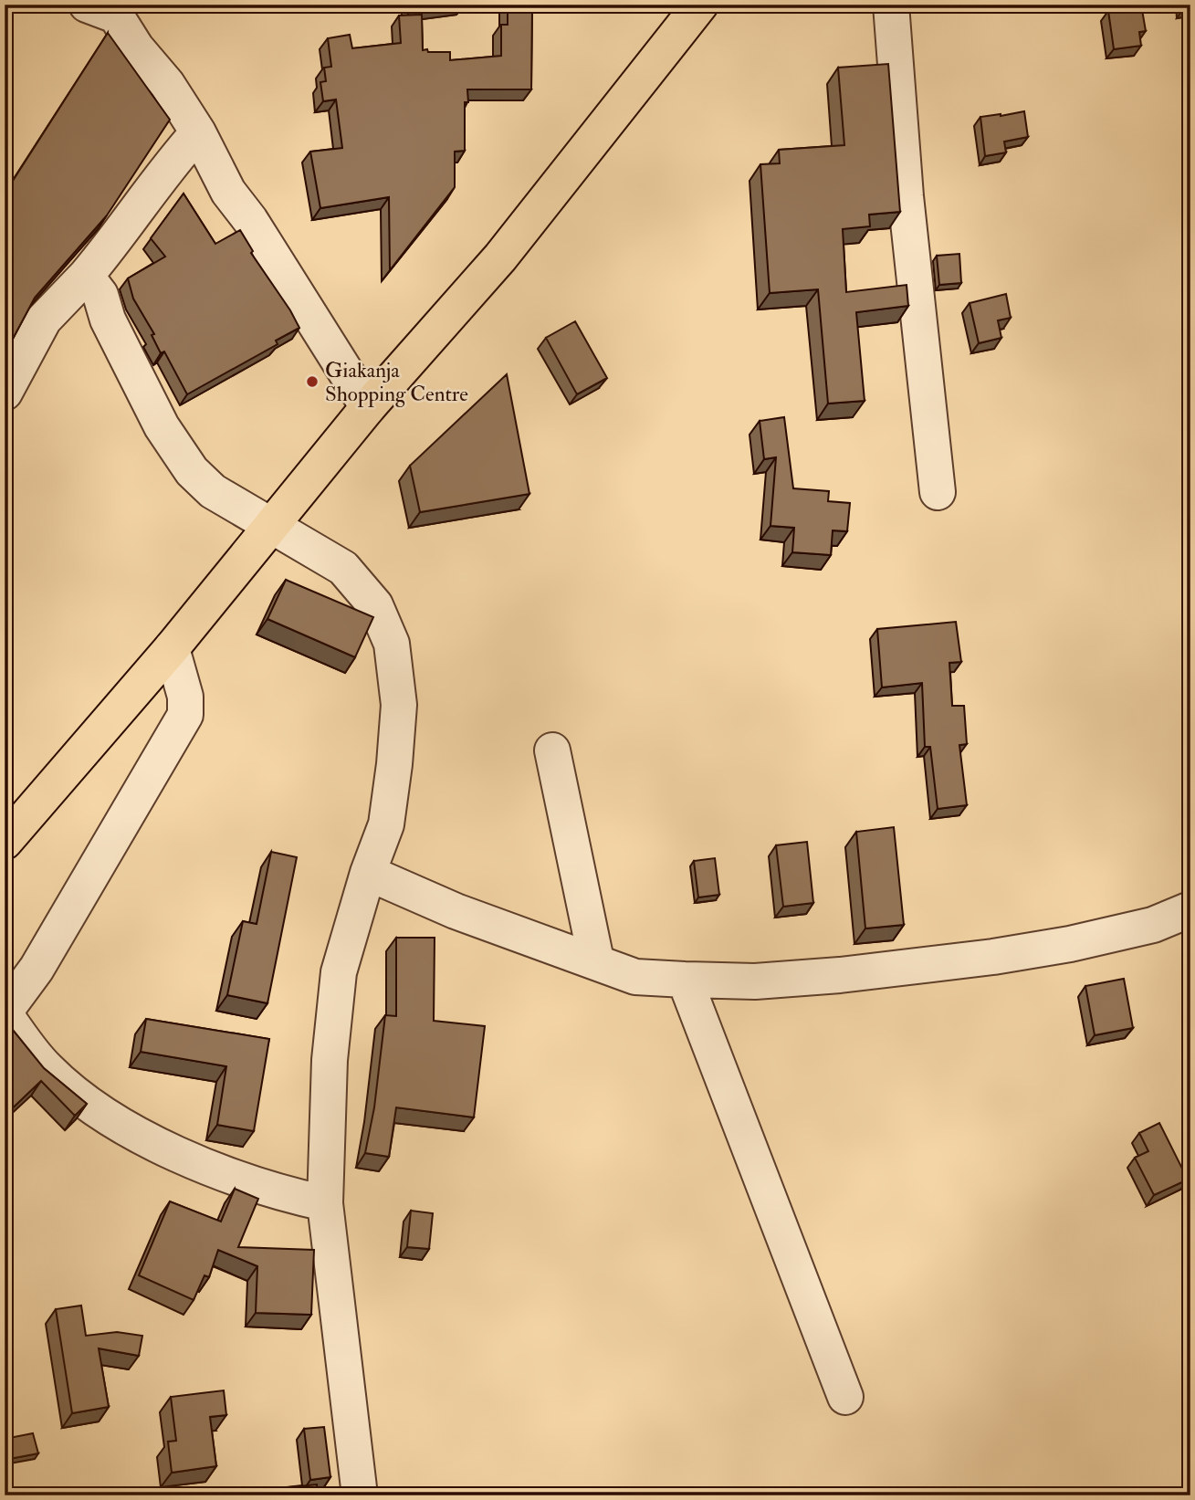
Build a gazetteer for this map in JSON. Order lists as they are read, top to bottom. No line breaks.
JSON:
{"places":["Giakanja Shopping Centre"]}
